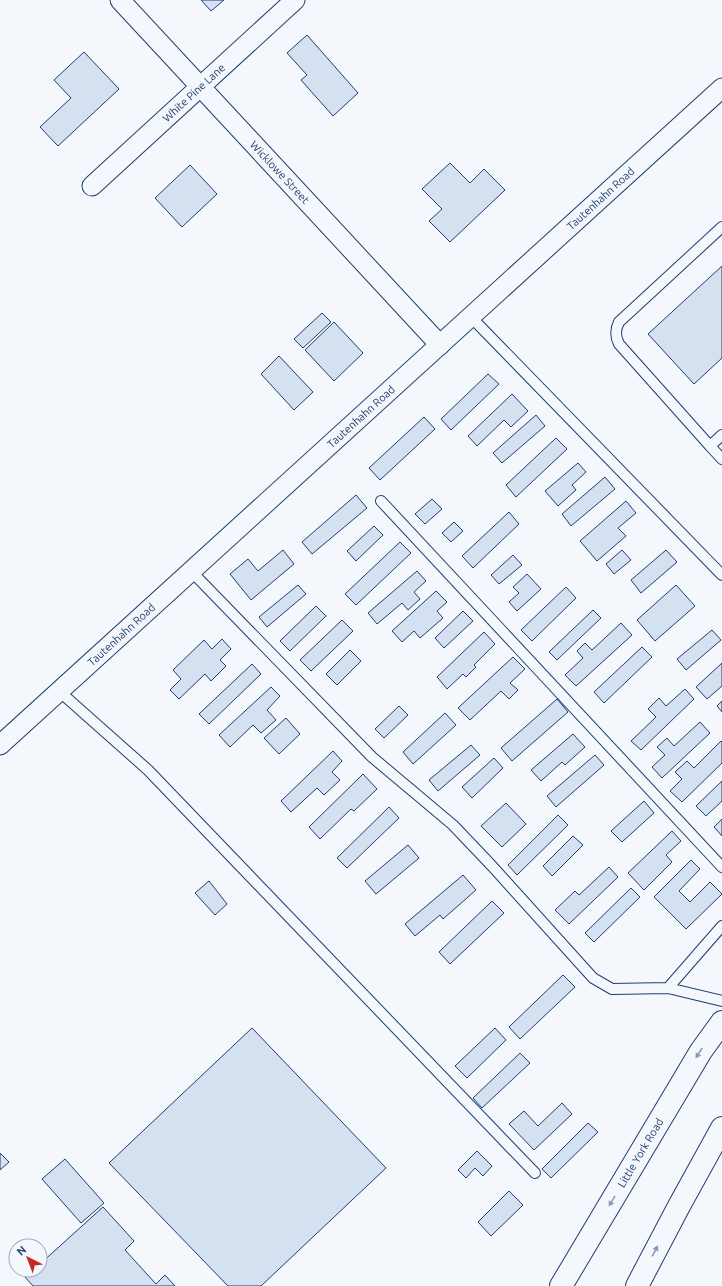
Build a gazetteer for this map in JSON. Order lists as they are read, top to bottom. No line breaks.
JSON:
{"streets":{"main road":["Little York Road"],"street":["White Pine Lane","Wicklowe Street","Tautenhahn Road"]},"crossings":[["White Pine Lane","Wicklowe Street"],["Wicklowe Street","Tautenhahn Road"]],"north":"top left"}
